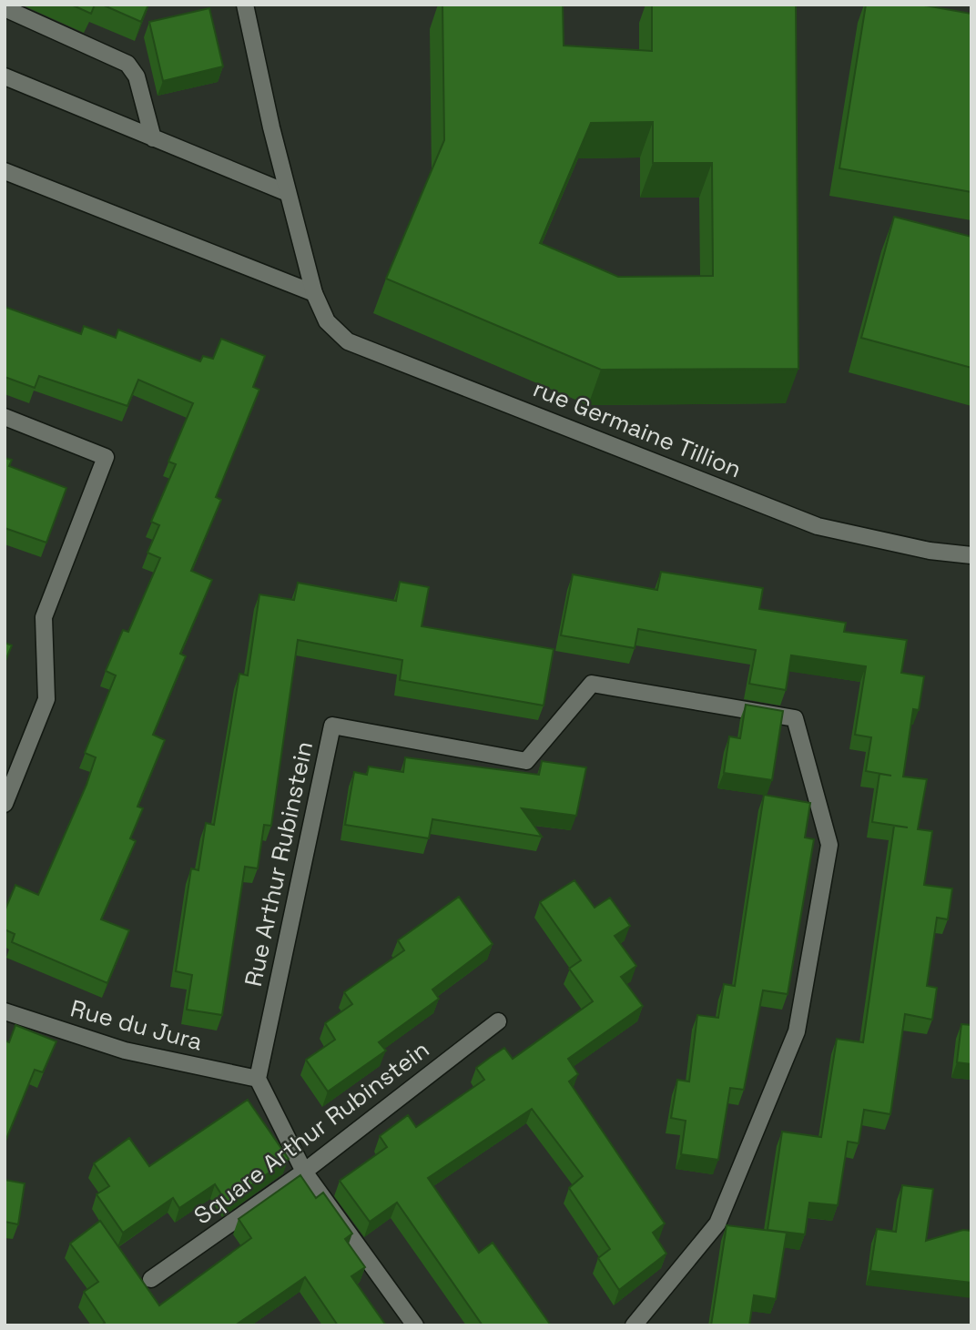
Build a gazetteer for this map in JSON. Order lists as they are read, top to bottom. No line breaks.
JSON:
{"streets":{"street":["rue Germaine Tillion","Rue Arthur Rubinstein","Rue du Jura","Square Arthur Rubinstein"]},"crossings":[["Rue Arthur Rubinstein","Rue du Jura"]]}
